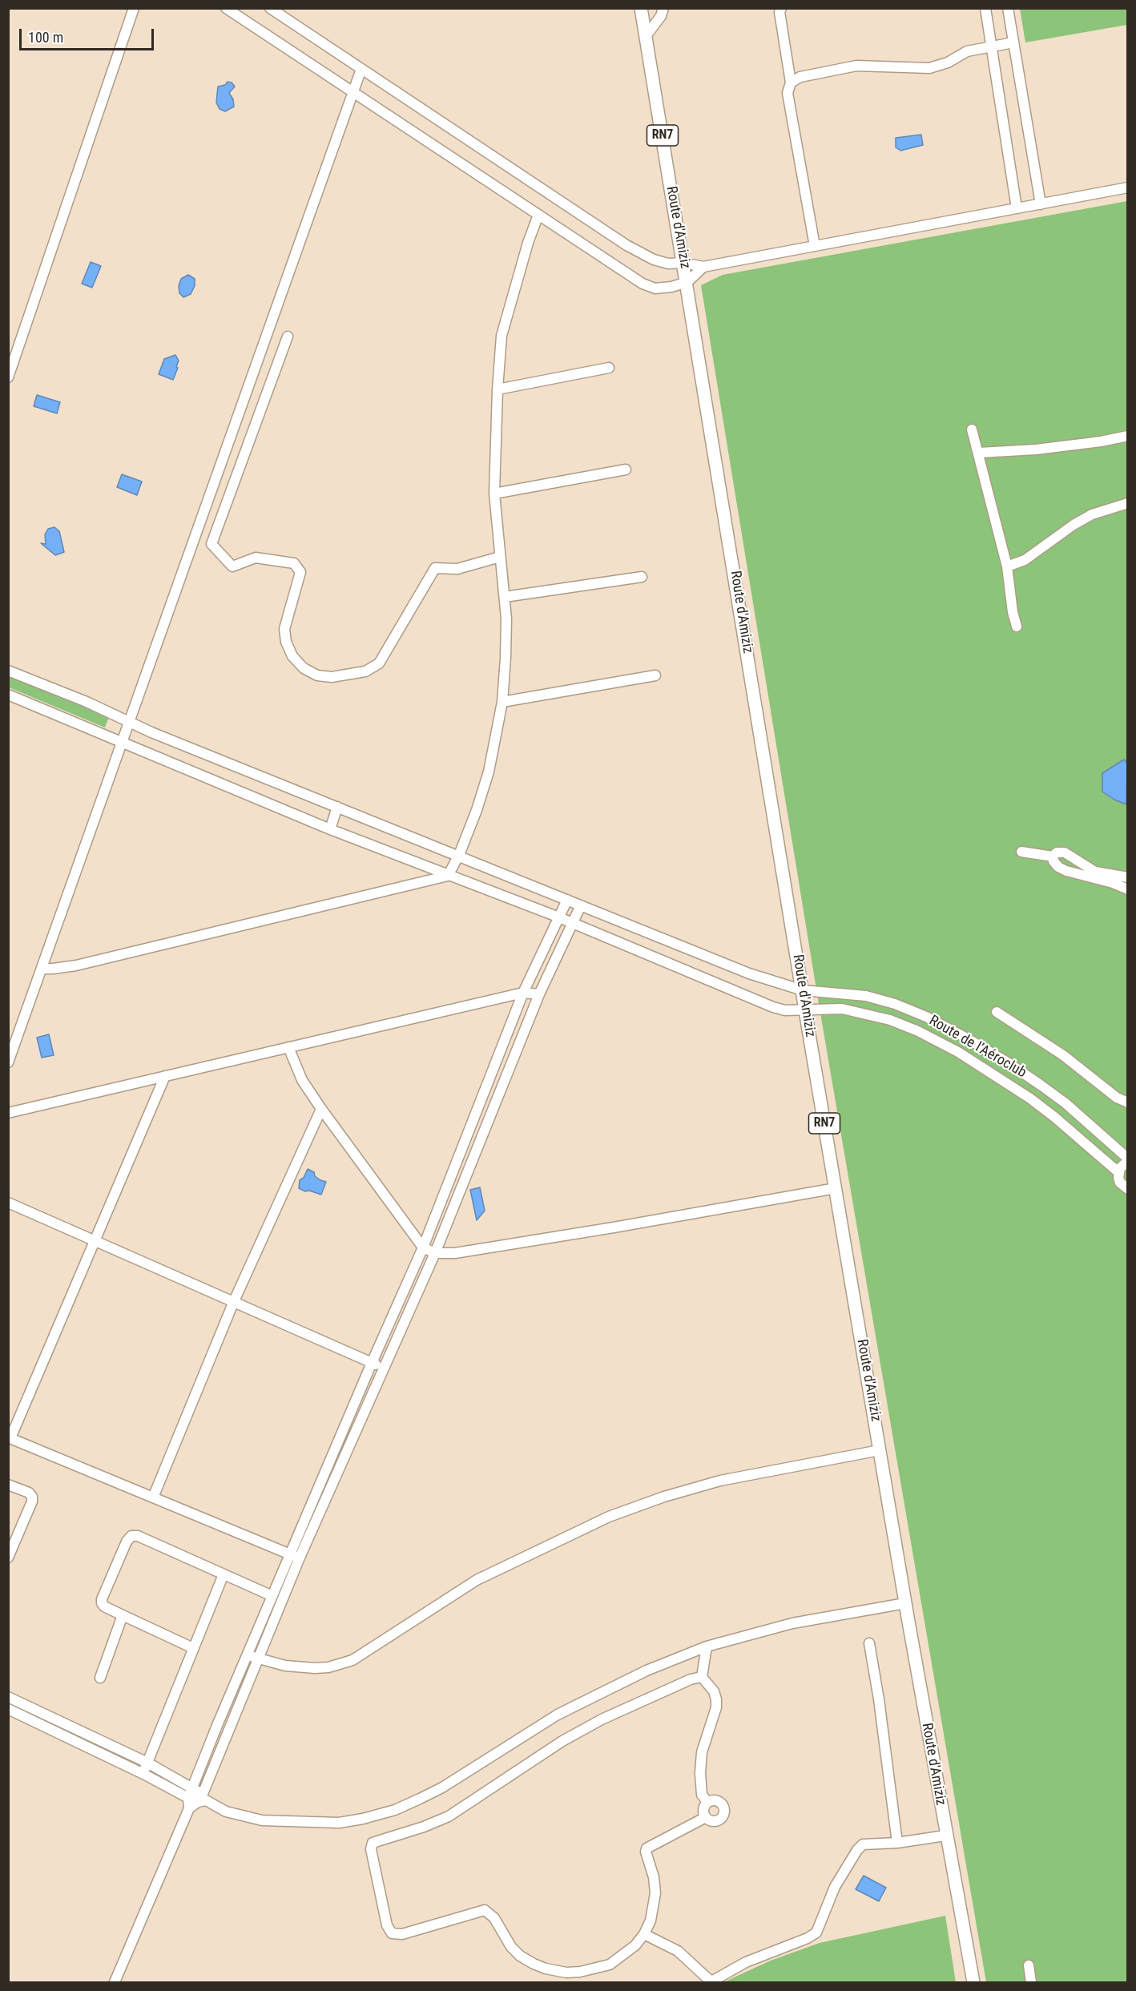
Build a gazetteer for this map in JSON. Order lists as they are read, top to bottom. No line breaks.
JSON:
{"streets":{"main road":["RN7","Route d'Amiziz"],"street":["Route de l’Aéroclub"]},"crossings":[["Route d'Amiziz","Route de l’Aéroclub"]],"scale_bar":"100 m"}
